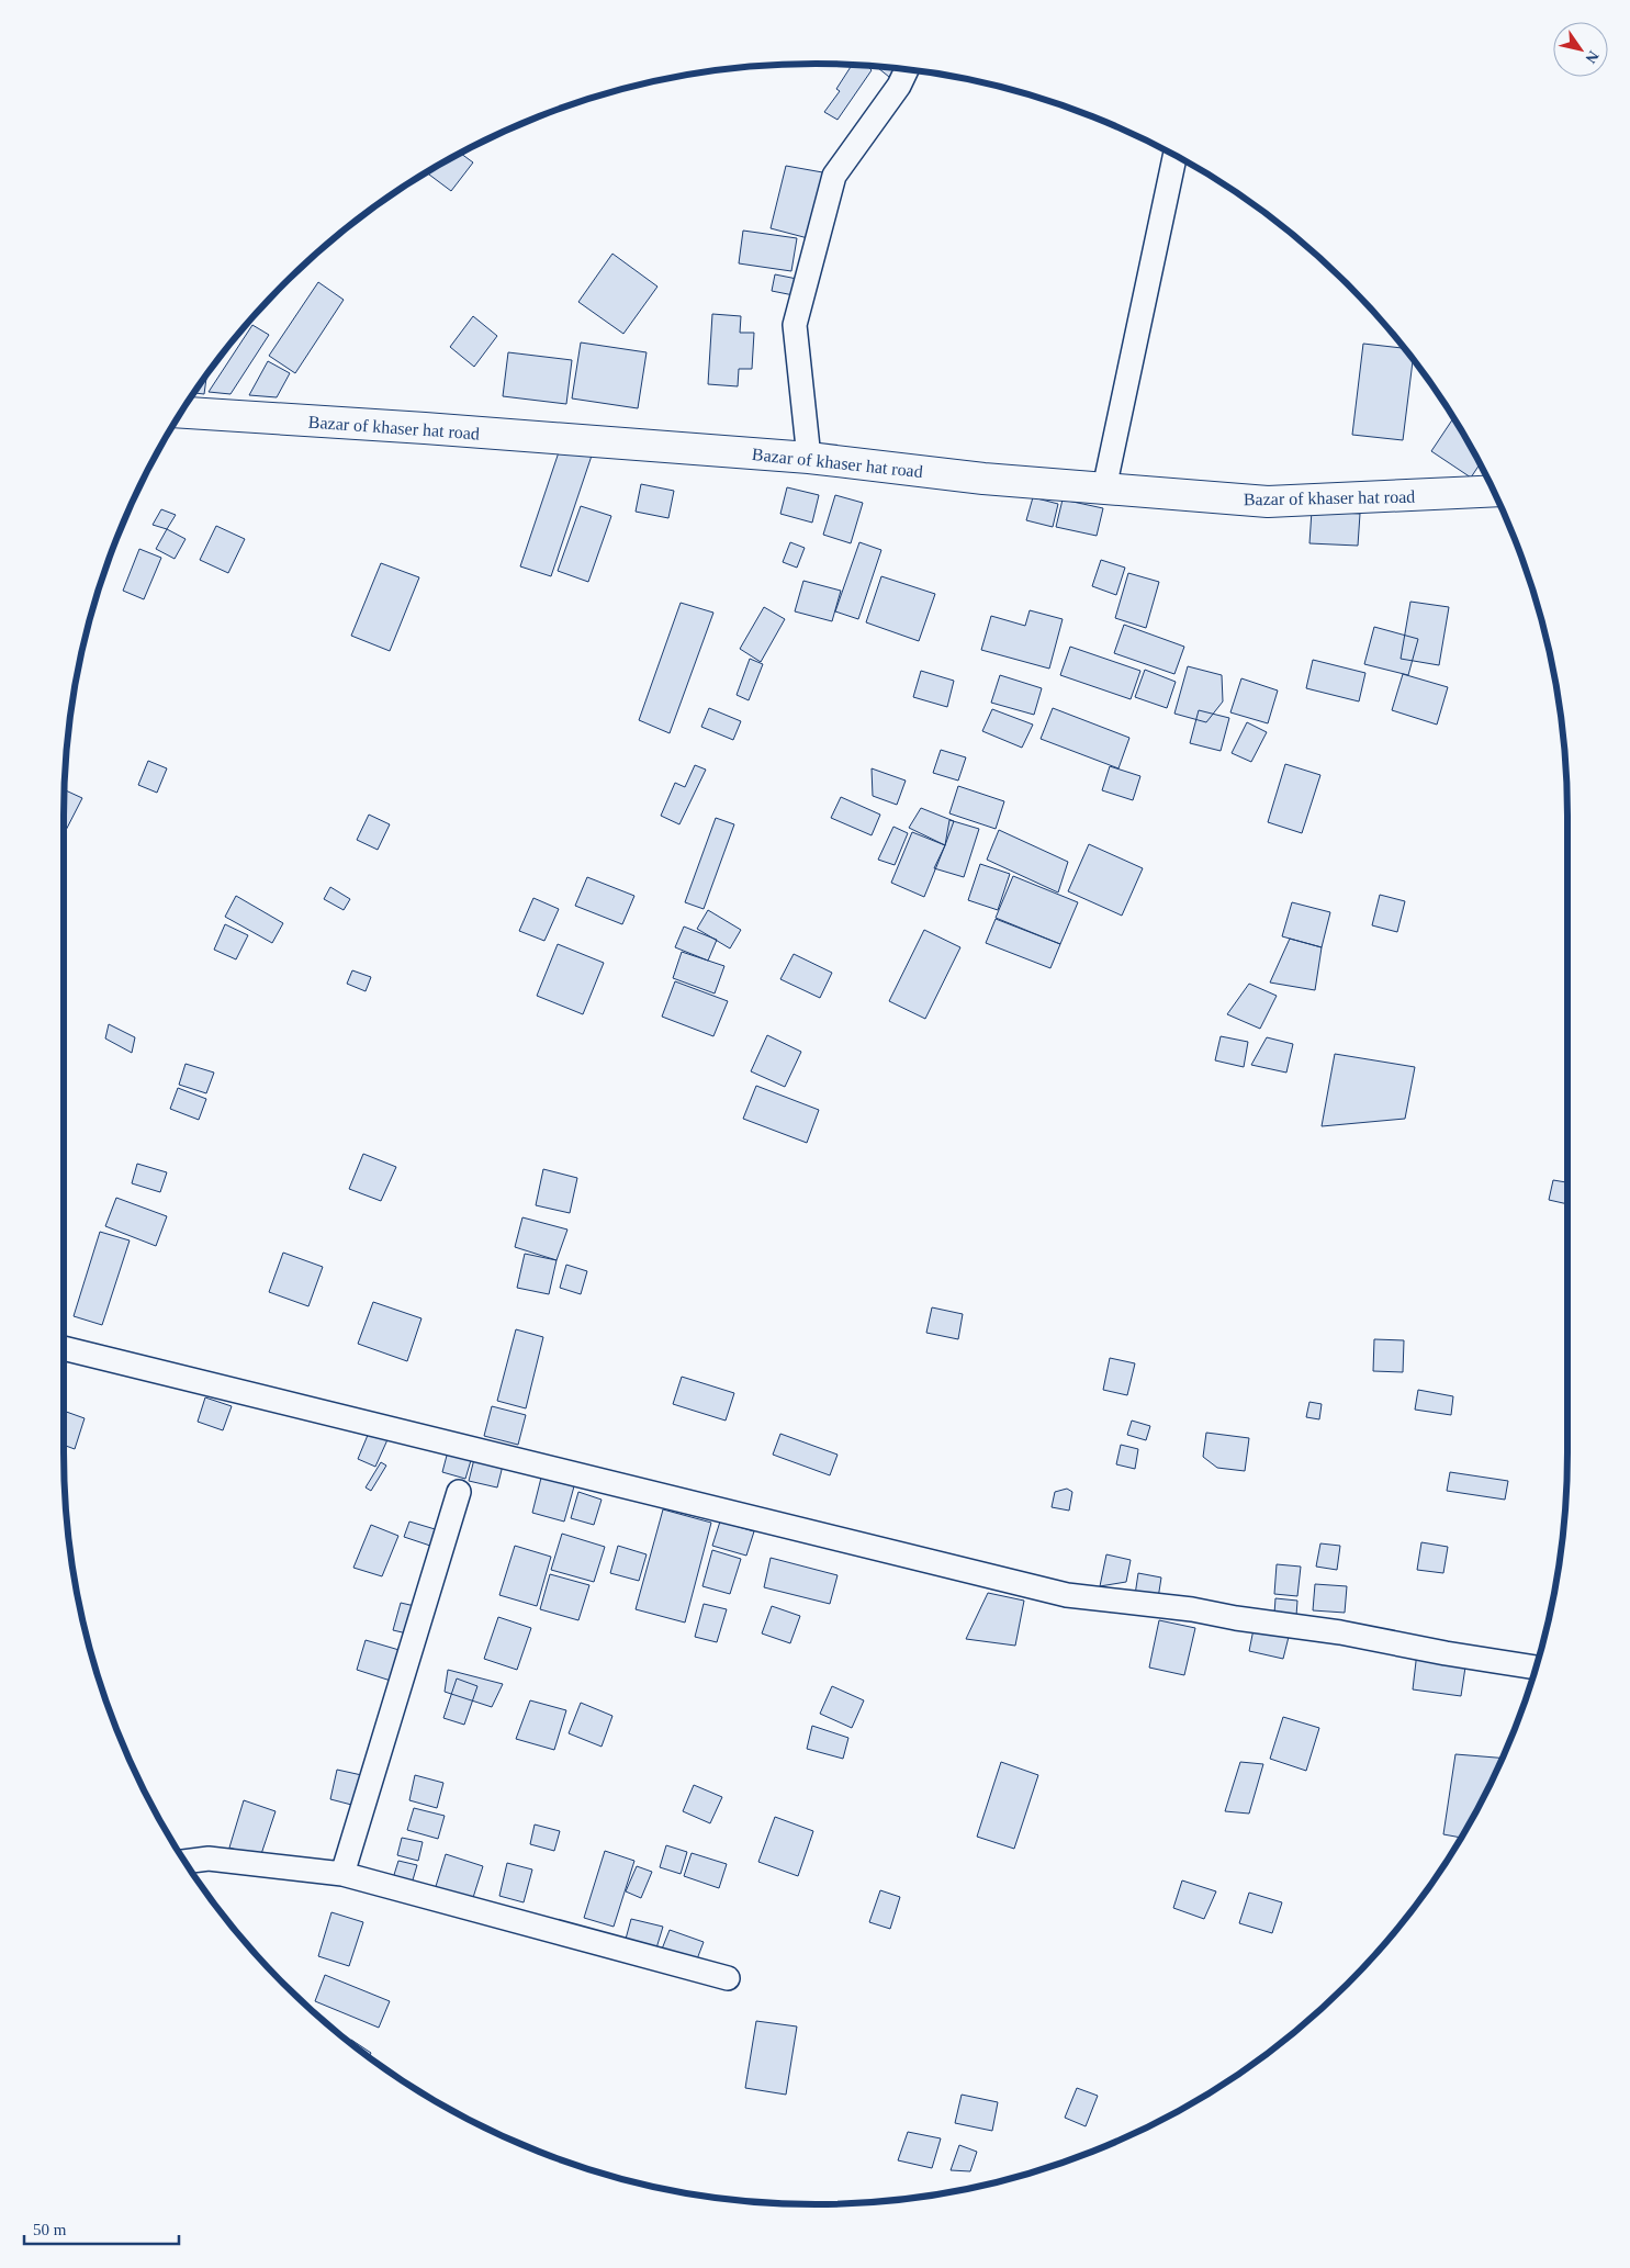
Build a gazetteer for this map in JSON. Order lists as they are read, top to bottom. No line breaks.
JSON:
{"streets":{"main road":["Bazar of khaser hat road"]},"scale_bar":"50 m","north":"bottom right"}
